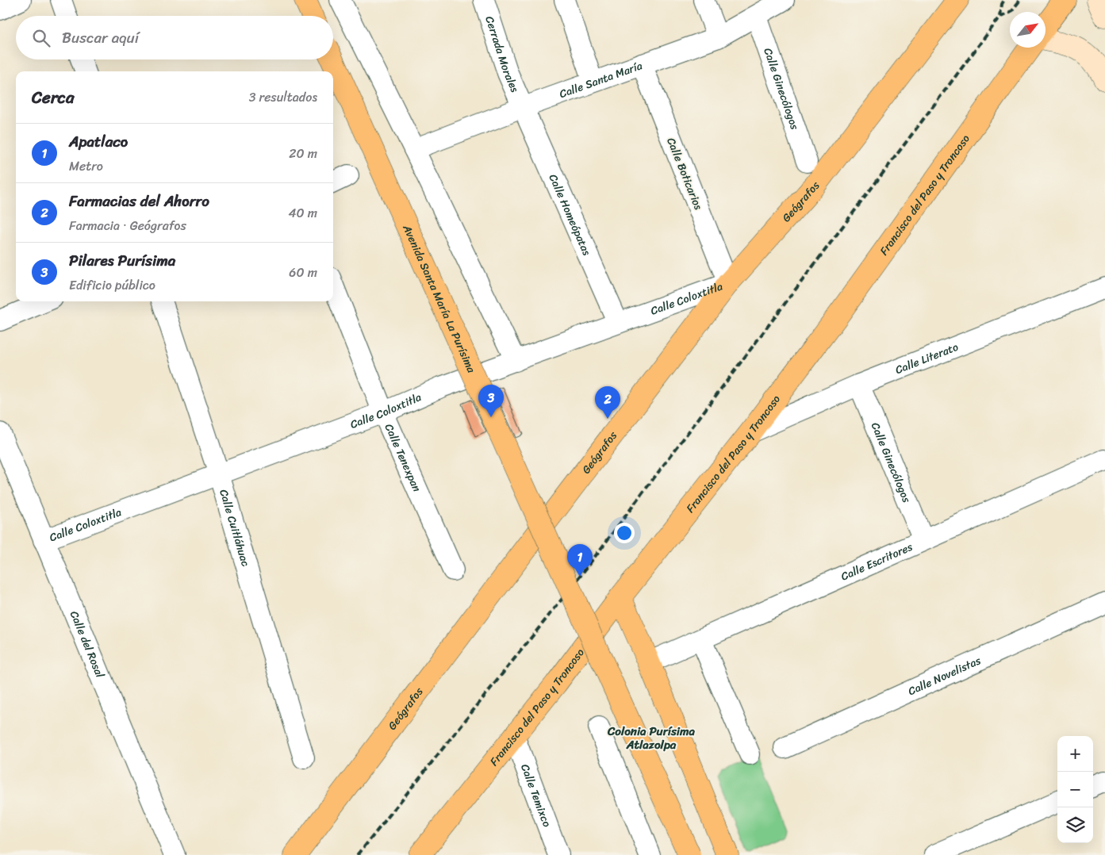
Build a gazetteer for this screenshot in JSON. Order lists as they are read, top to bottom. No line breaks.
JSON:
{"streets":{"main road":["Francisco del Paso y Troncoso","Geógrafos","Avenida Santa María La Purísima"],"street":["Cerrada Morales","Calle Santa María","Calle Ginecólogos","Calle Boticarios","Calle Homeópatas","Calle Coloxtitla","Calle Literato","Calle Tenexpan","Calle Cuitláhuac","Calle Escritores","Calle del Rosal","Calle Novelistas","Calle Temixco"]},"crossings":[["Cerrada Morales","Calle Santa María"],["Cerrada Morales","Calle Homeópatas"],["Calle Santa María","Calle Ginecólogos"],["Calle Santa María","Calle Boticarios"],["Calle Santa María","Calle Homeópatas"],["Calle Ginecólogos","Calle Literato"],["Calle Ginecólogos","Calle Escritores"],["Calle Boticarios","Geógrafos"],["Calle Boticarios","Calle Coloxtitla"],["Francisco del Paso y Troncoso","Calle Literato"],["Francisco del Paso y Troncoso","Calle Temixco"],["Geógrafos","Calle Coloxtitla"],["Calle Homeópatas","Calle Coloxtitla"],["Calle Coloxtitla","Calle Tenexpan"],["Calle Coloxtitla","Calle Cuitláhuac"],["Calle Coloxtitla","Calle del Rosal"]],"districts":["Colonia Purísima Atlazolpa"],"north":"top right","page":{"search":"Buscar aquí","heading":["Cerca","3 resultados"],"list":[{"mark":"1","name":"Apatlaco","note":"Metro","value":"20 m"},{"mark":"2","name":"Farmacias del Ahorro","note":"Farmacia · Geógrafos","value":"40 m"},{"mark":"3","name":"Pilares Purísima","note":"Edificio público","value":"60 m"}],"pins":["3","2","1"],"map_buttons":["+","−"]}}
